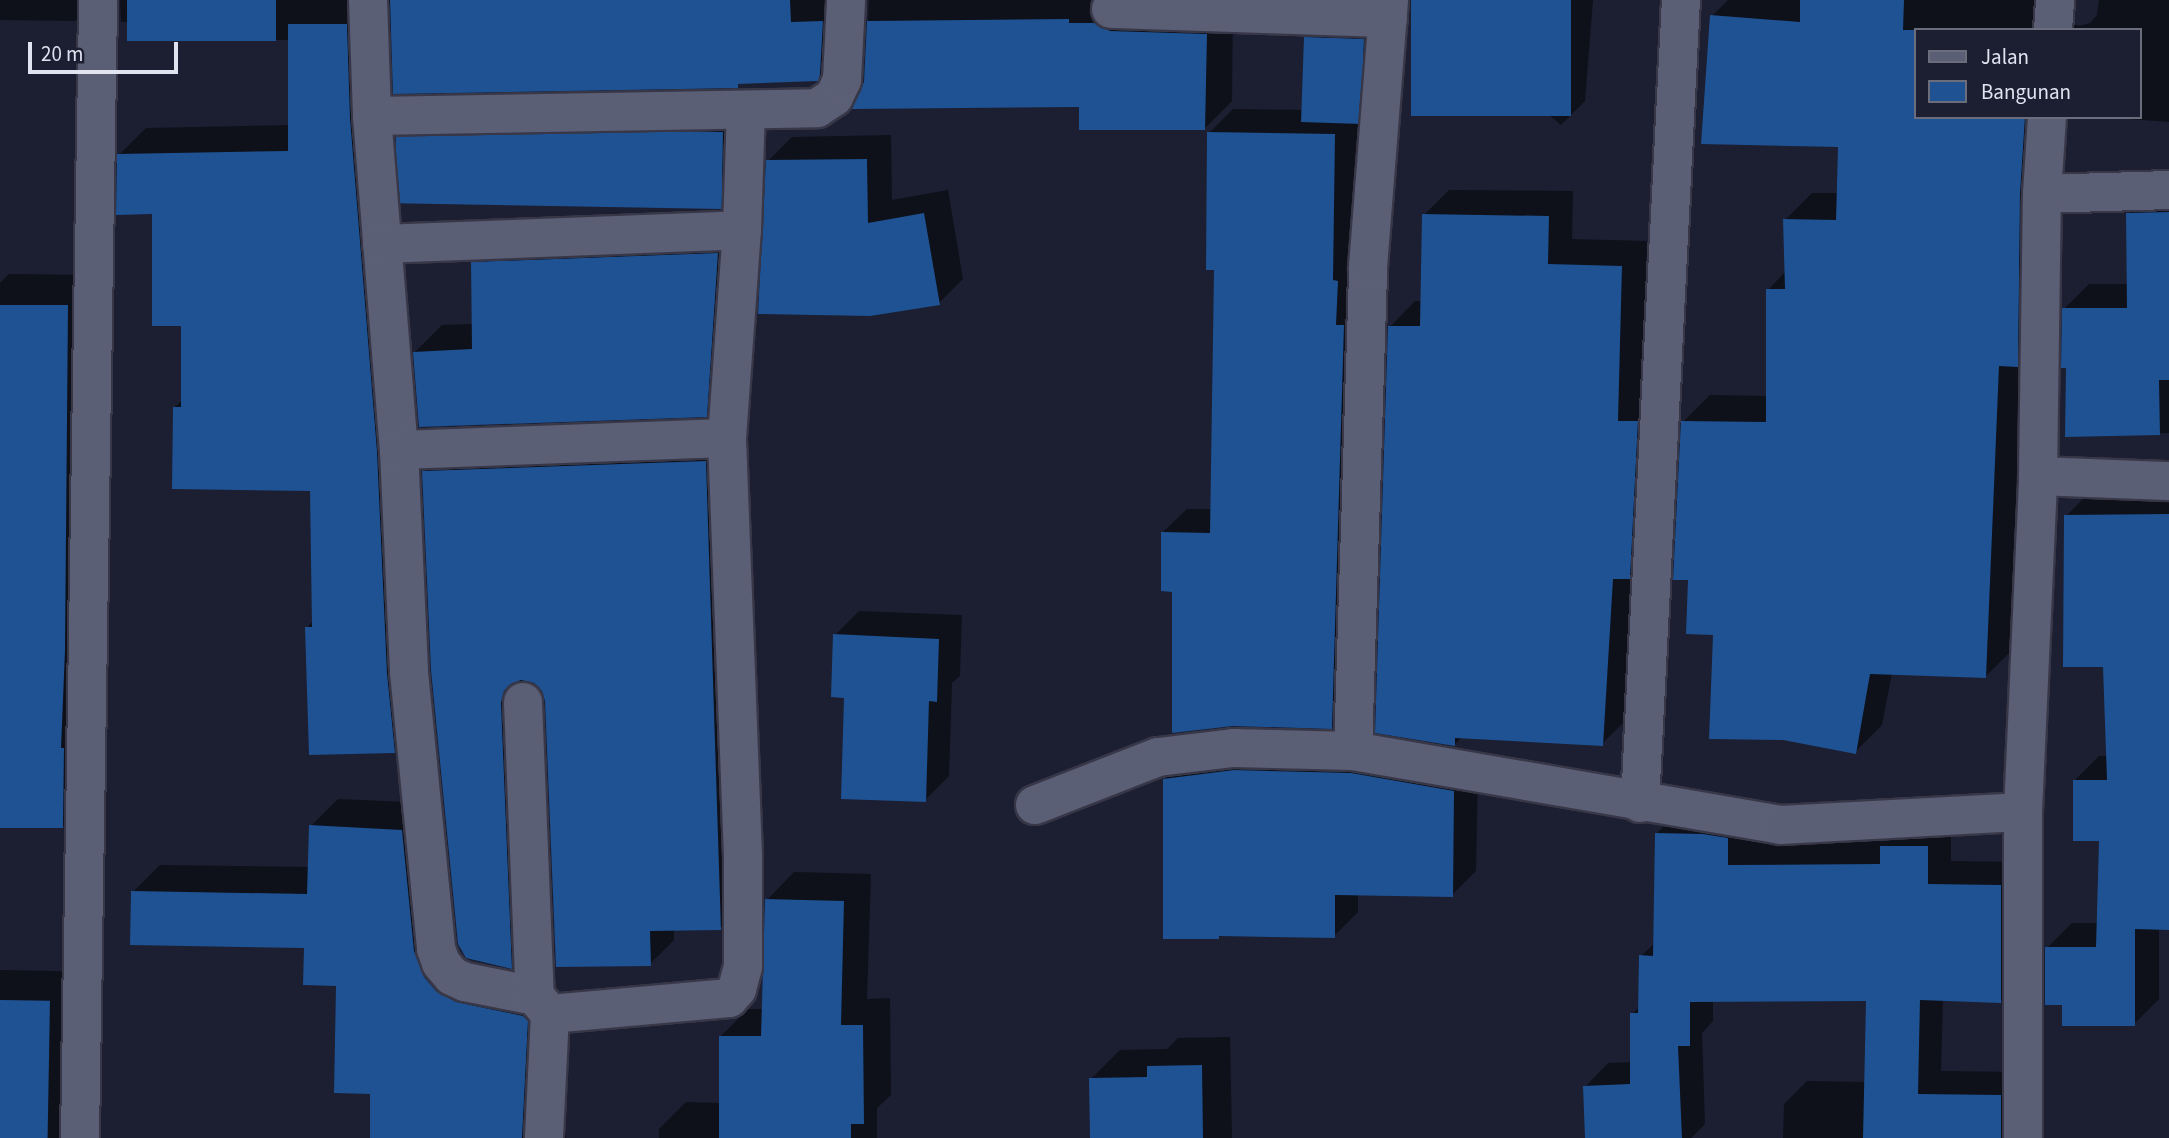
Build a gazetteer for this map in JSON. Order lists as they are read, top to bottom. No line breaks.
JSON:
{"legend":["Jalan","Bangunan"],"scale_bar":"20 m"}
